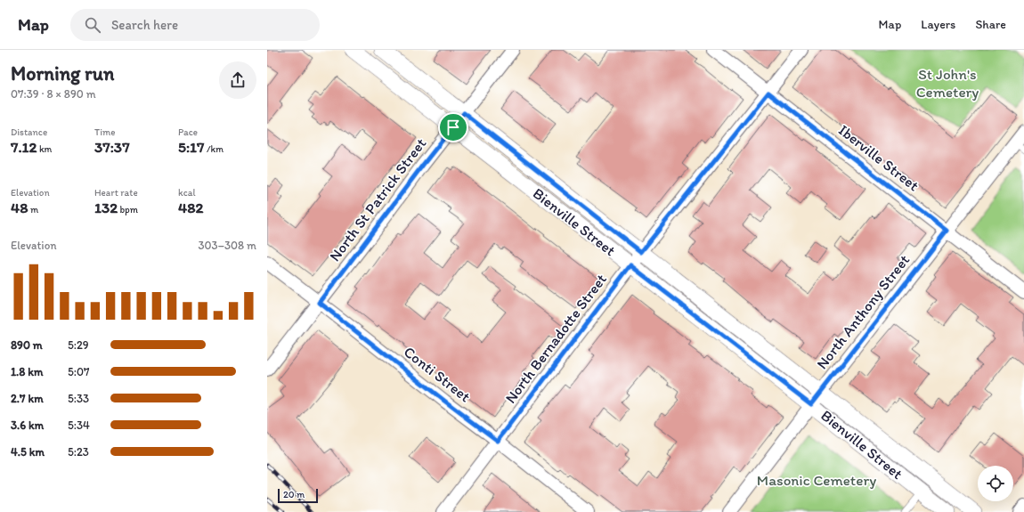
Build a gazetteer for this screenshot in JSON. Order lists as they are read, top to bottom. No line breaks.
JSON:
{"streets":{"street":["Iberville Street","North St Patrick Street","Bienville Street","North Anthony Street","North Bernadotte Street","Conti Street"]},"crossings":[["Iberville Street","North Anthony Street"],["Iberville Street","North Bernadotte Street"],["North St Patrick Street","Bienville Street"],["North St Patrick Street","Conti Street"],["Bienville Street","North Anthony Street"],["Bienville Street","North Bernadotte Street"],["North Bernadotte Street","Conti Street"]],"parks":["St John's Cemetery","Masonic Cemetery"],"scale_bar":"20 m","page":{"header":"Map","search":"Search here","nav":["Map","Layers","Share"],"heading":["Morning run","07:39 · 8 × 890 m"],"stats":[["Distance","7.12 km"],["Time","37:37"],["Pace","5:17 /km"],["Elevation","48 m"],["Heart rate","132 bpm"],["kcal","482"]],"chart":["Elevation","303–308 m"],"list":[{"name":"890 m","note":"5:29"},{"name":"1.8 km","note":"5:07"},{"name":"2.7 km","note":"5:33"},{"name":"3.6 km","note":"5:34"},{"name":"4.5 km","note":"5:23"}],"scale":"20 m"}}
